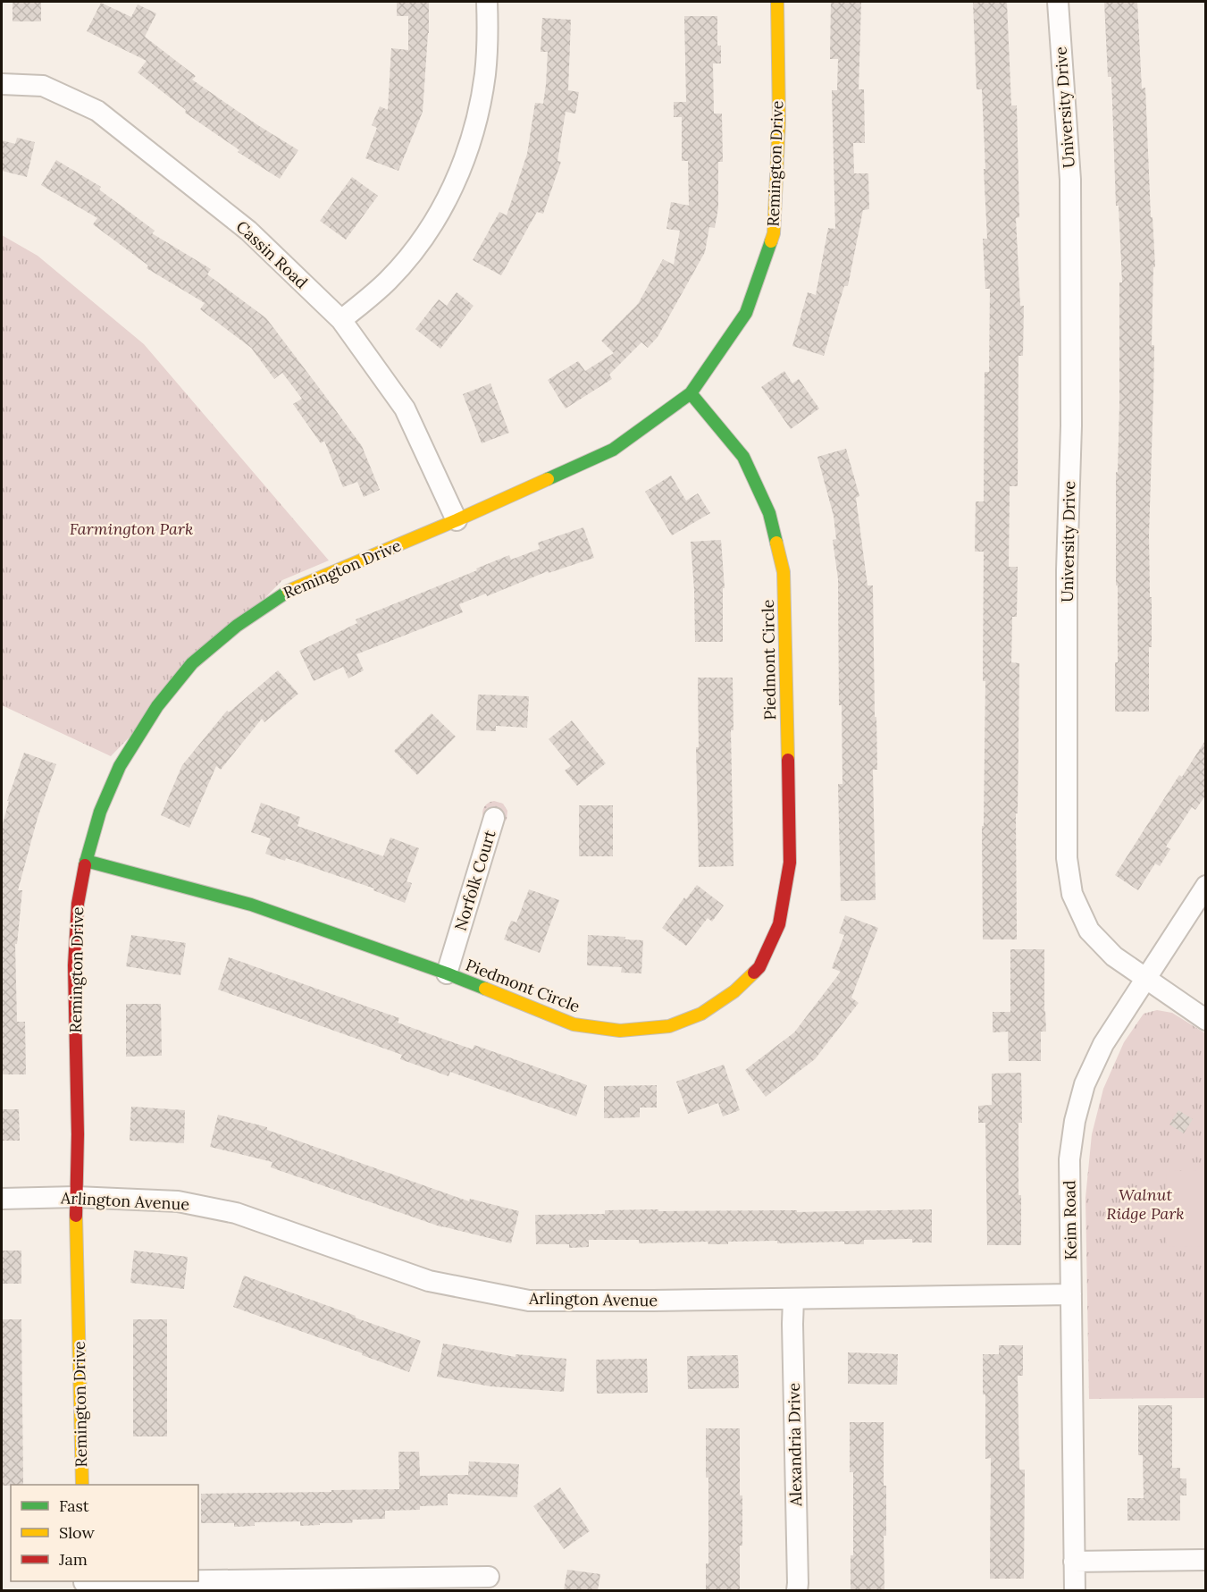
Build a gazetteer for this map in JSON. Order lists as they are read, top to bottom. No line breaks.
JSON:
{"streets":{"street":["University Drive","Remington Drive","Cassin Road","Piedmont Circle","Norfolk Court","Arlington Avenue","Keim Road","Alexandria Drive"]},"crossings":[["University Drive","Keim Road"],["Remington Drive","Cassin Road"],["Remington Drive","Piedmont Circle"],["Remington Drive","Arlington Avenue"],["Piedmont Circle","Norfolk Court"],["Arlington Avenue","Keim Road"],["Arlington Avenue","Alexandria Drive"]],"parks":["Farmington Park","Walnut Ridge Park"],"legend":["Fast","Slow","Jam"]}
